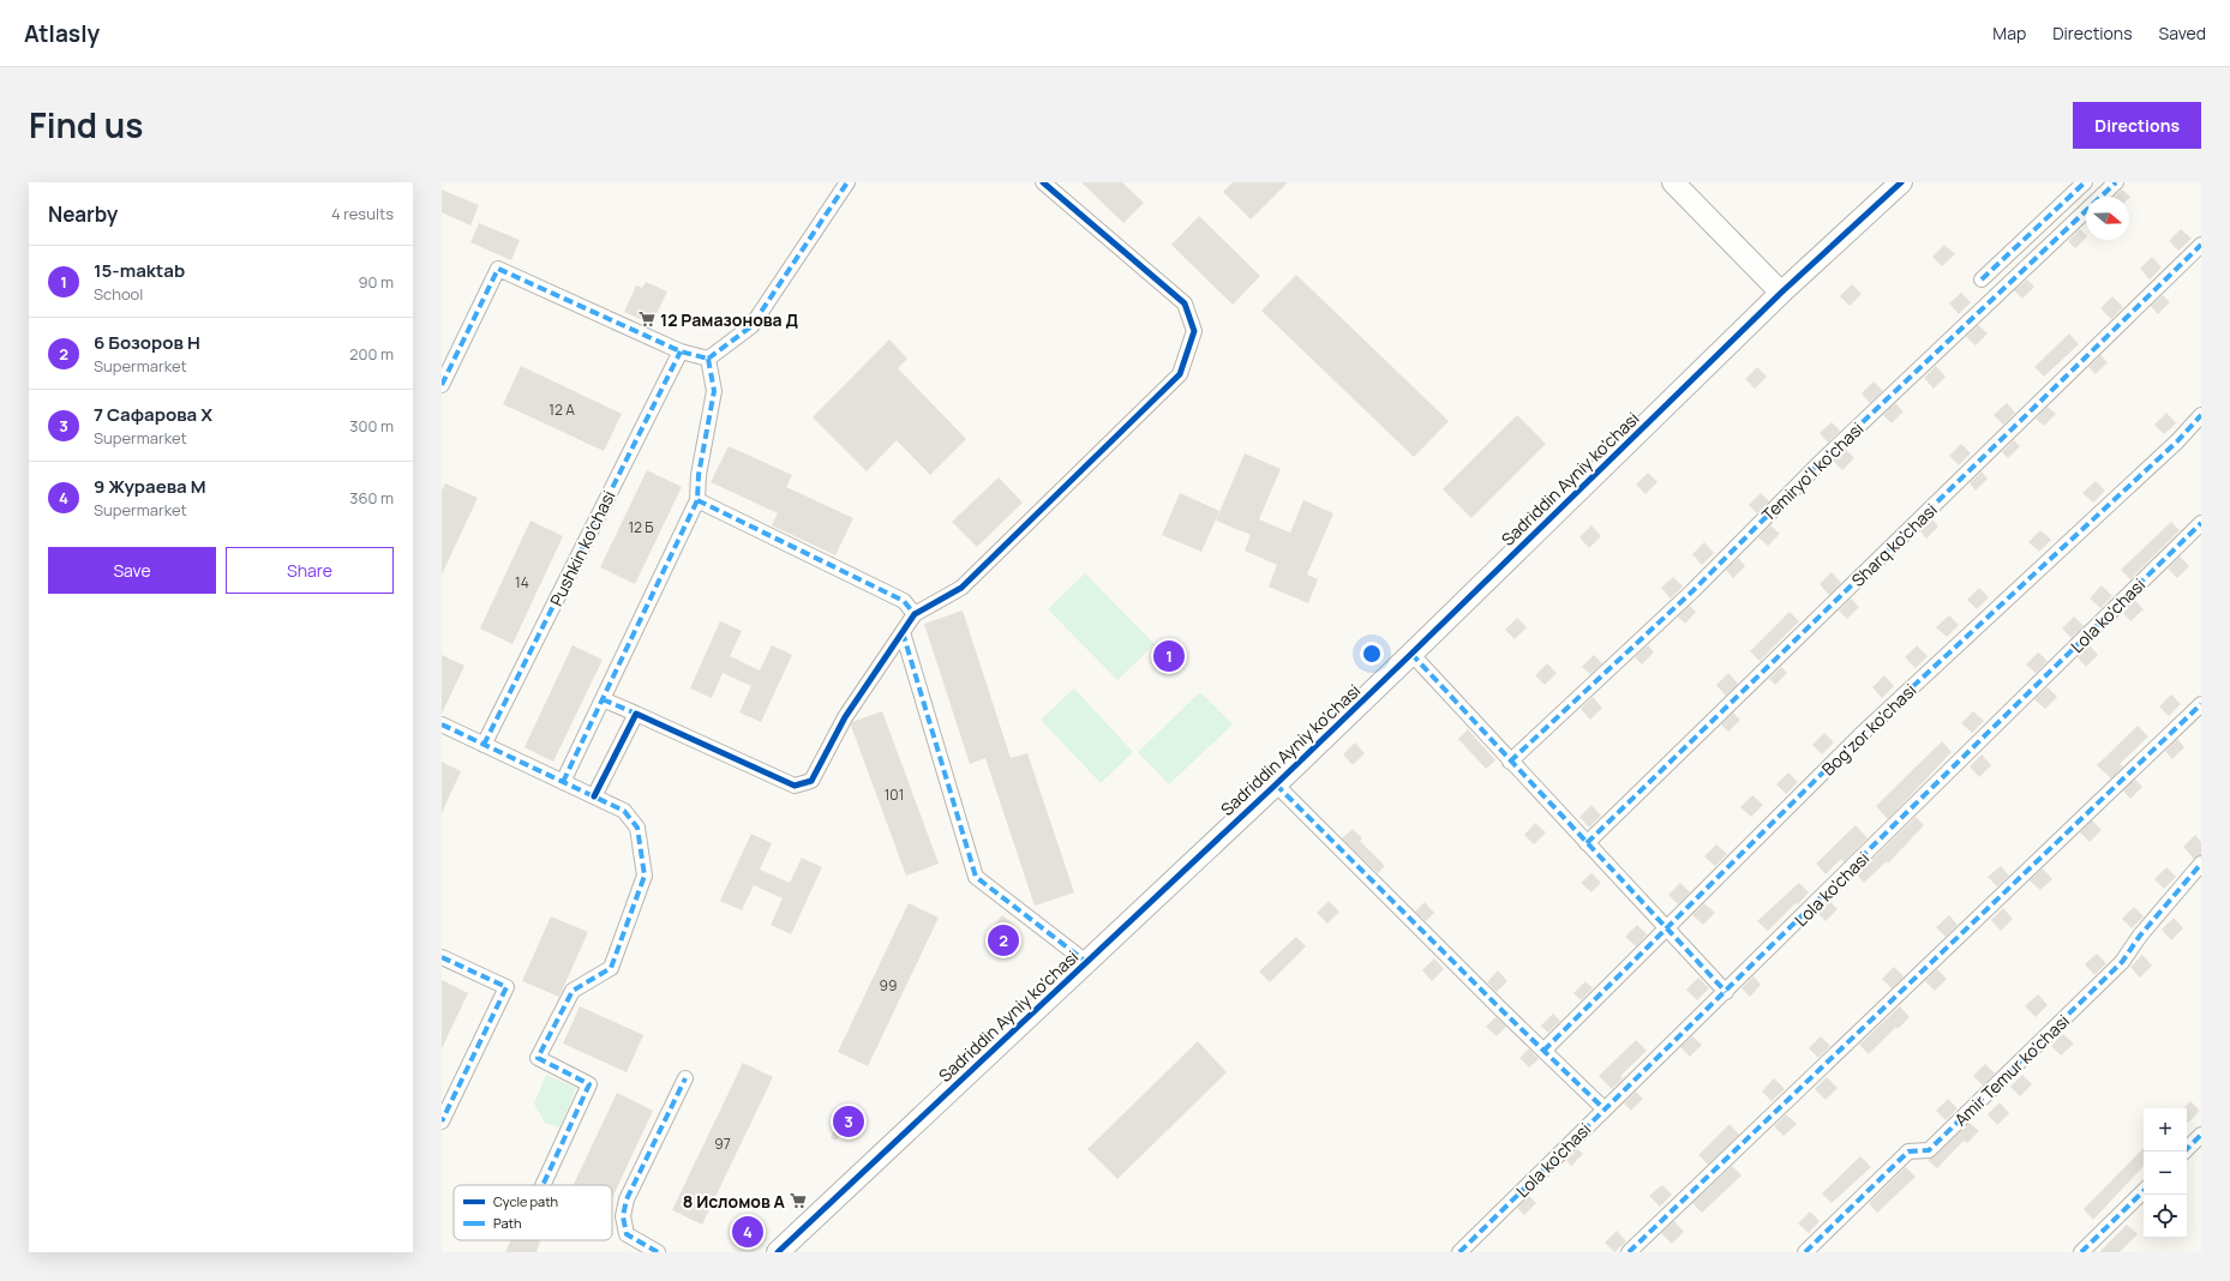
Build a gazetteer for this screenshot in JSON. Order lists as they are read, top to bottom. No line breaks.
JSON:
{"streets":{"street":["Temiryo'l ko'chasi","Sadriddin Ayniy ko'chasi","Sharq ko'chasi","Pushkin ko'chasi","Lola ko'chasi","Bog'zor ko'chasi","Amir Temur ko'chasi"]},"places":{"supermarket":["12 Рамазонова Д","8 Исломов А"]},"house_numbers":["12 А","12 Б","14","101","99","97"],"legend":["Cycle path","Path"],"north":"right","page":{"header":"Atlasly","nav":["Map","Directions","Saved"],"title":"Find us","buttons":["Directions",["Save","Share"]],"heading":["Nearby","4 results"],"list":[{"mark":"1","name":"15-maktab","note":"School","value":"90 m"},{"mark":"2","name":"6 Бозоров Н","note":"Supermarket","value":"200 m"},{"mark":"3","name":"7 Сафарова Х","note":"Supermarket","value":"300 m"},{"mark":"4","name":"9 Жураева М","note":"Supermarket","value":"360 m"}],"pins":["1","2","3","4"],"map_buttons":["+","−"]}}
